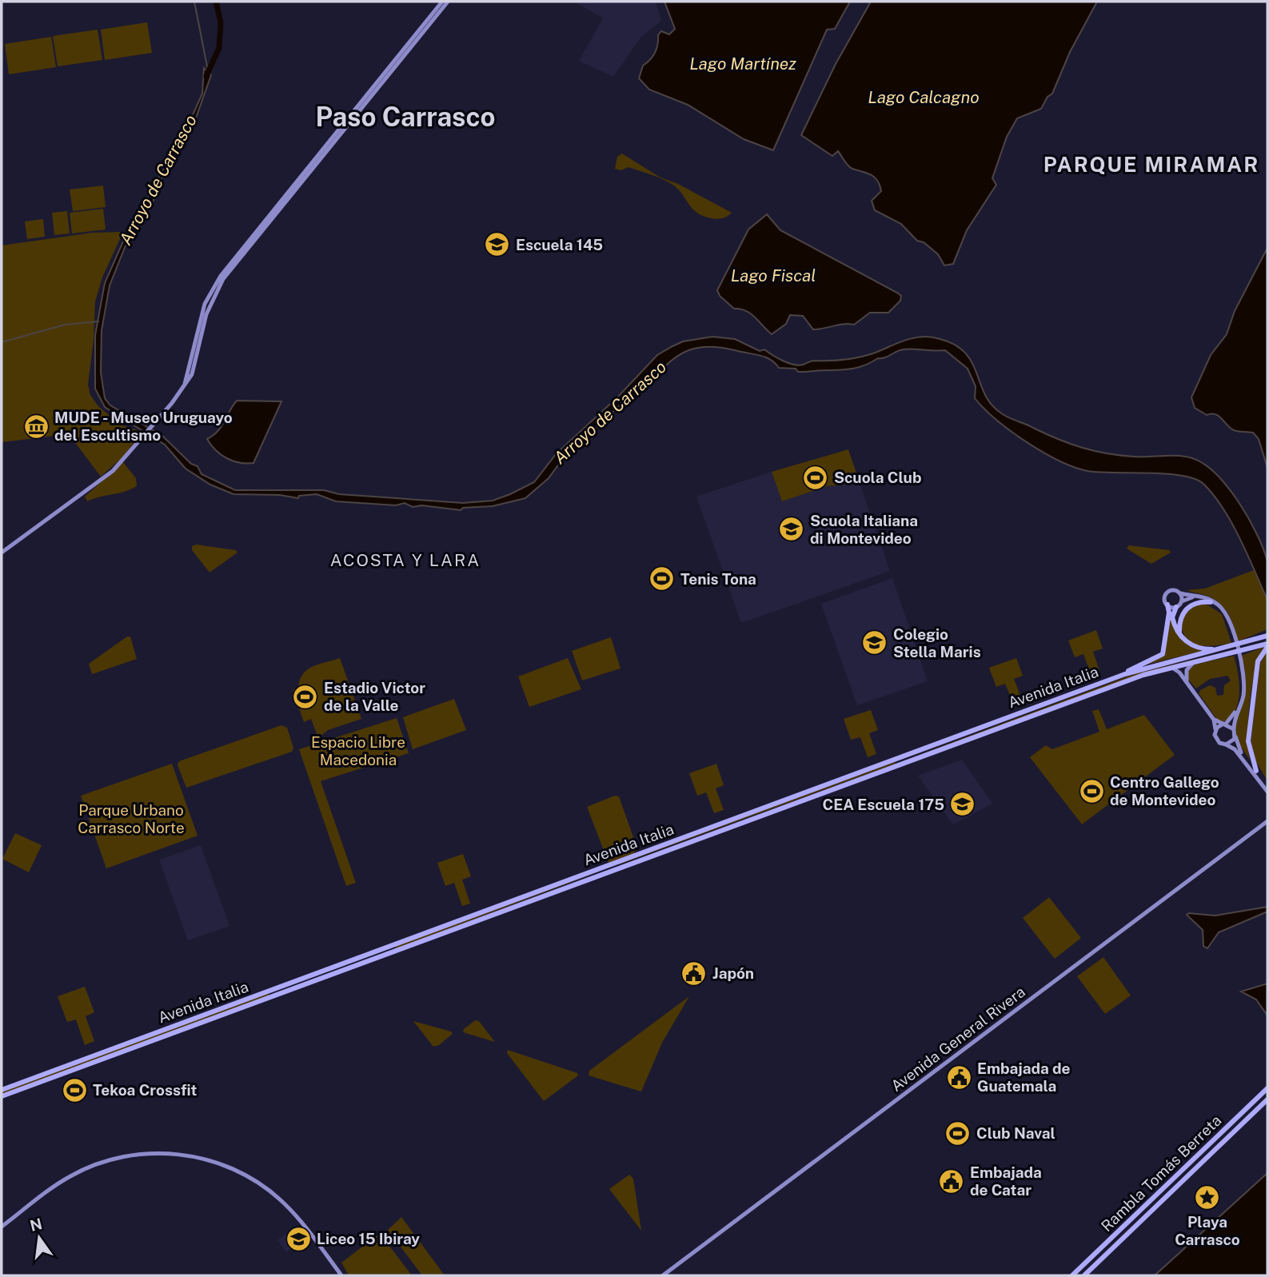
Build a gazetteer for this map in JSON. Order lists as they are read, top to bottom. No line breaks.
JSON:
{"streets":{"main road":["Avenida Italia","Avenida General Rivera","Rambla Tomás Berreta"]},"districts":["Paso Carrasco","PARQUE MIRAMAR","ACOSTA Y LARA"],"water":["Lago Martínez","Lago Calcagno","Arroyo de Carrasco","Lago Fiscal"],"parks":["Espacio Libre Macedonia","Parque Urbano Carrasco Norte"],"places":{"school or university":["Escuela 145","Scuola Italiana di Montevideo","Colegio Stella Maris","CEA Escuela 175","Liceo 15 Ibiray"],"museum":["MUDE - Museo Uruguayo del Escultismo"],"sports":["Scuola Club","Tenis Tona","Estadio Victor de la Valle","Centro Gallego de Montevideo","Tekoa Crossfit","Club Naval"],"public building":["Japón","Embajada de Guatemala","Embajada de Catar"],"place":["Playa Carrasco"]},"north":"top"}
